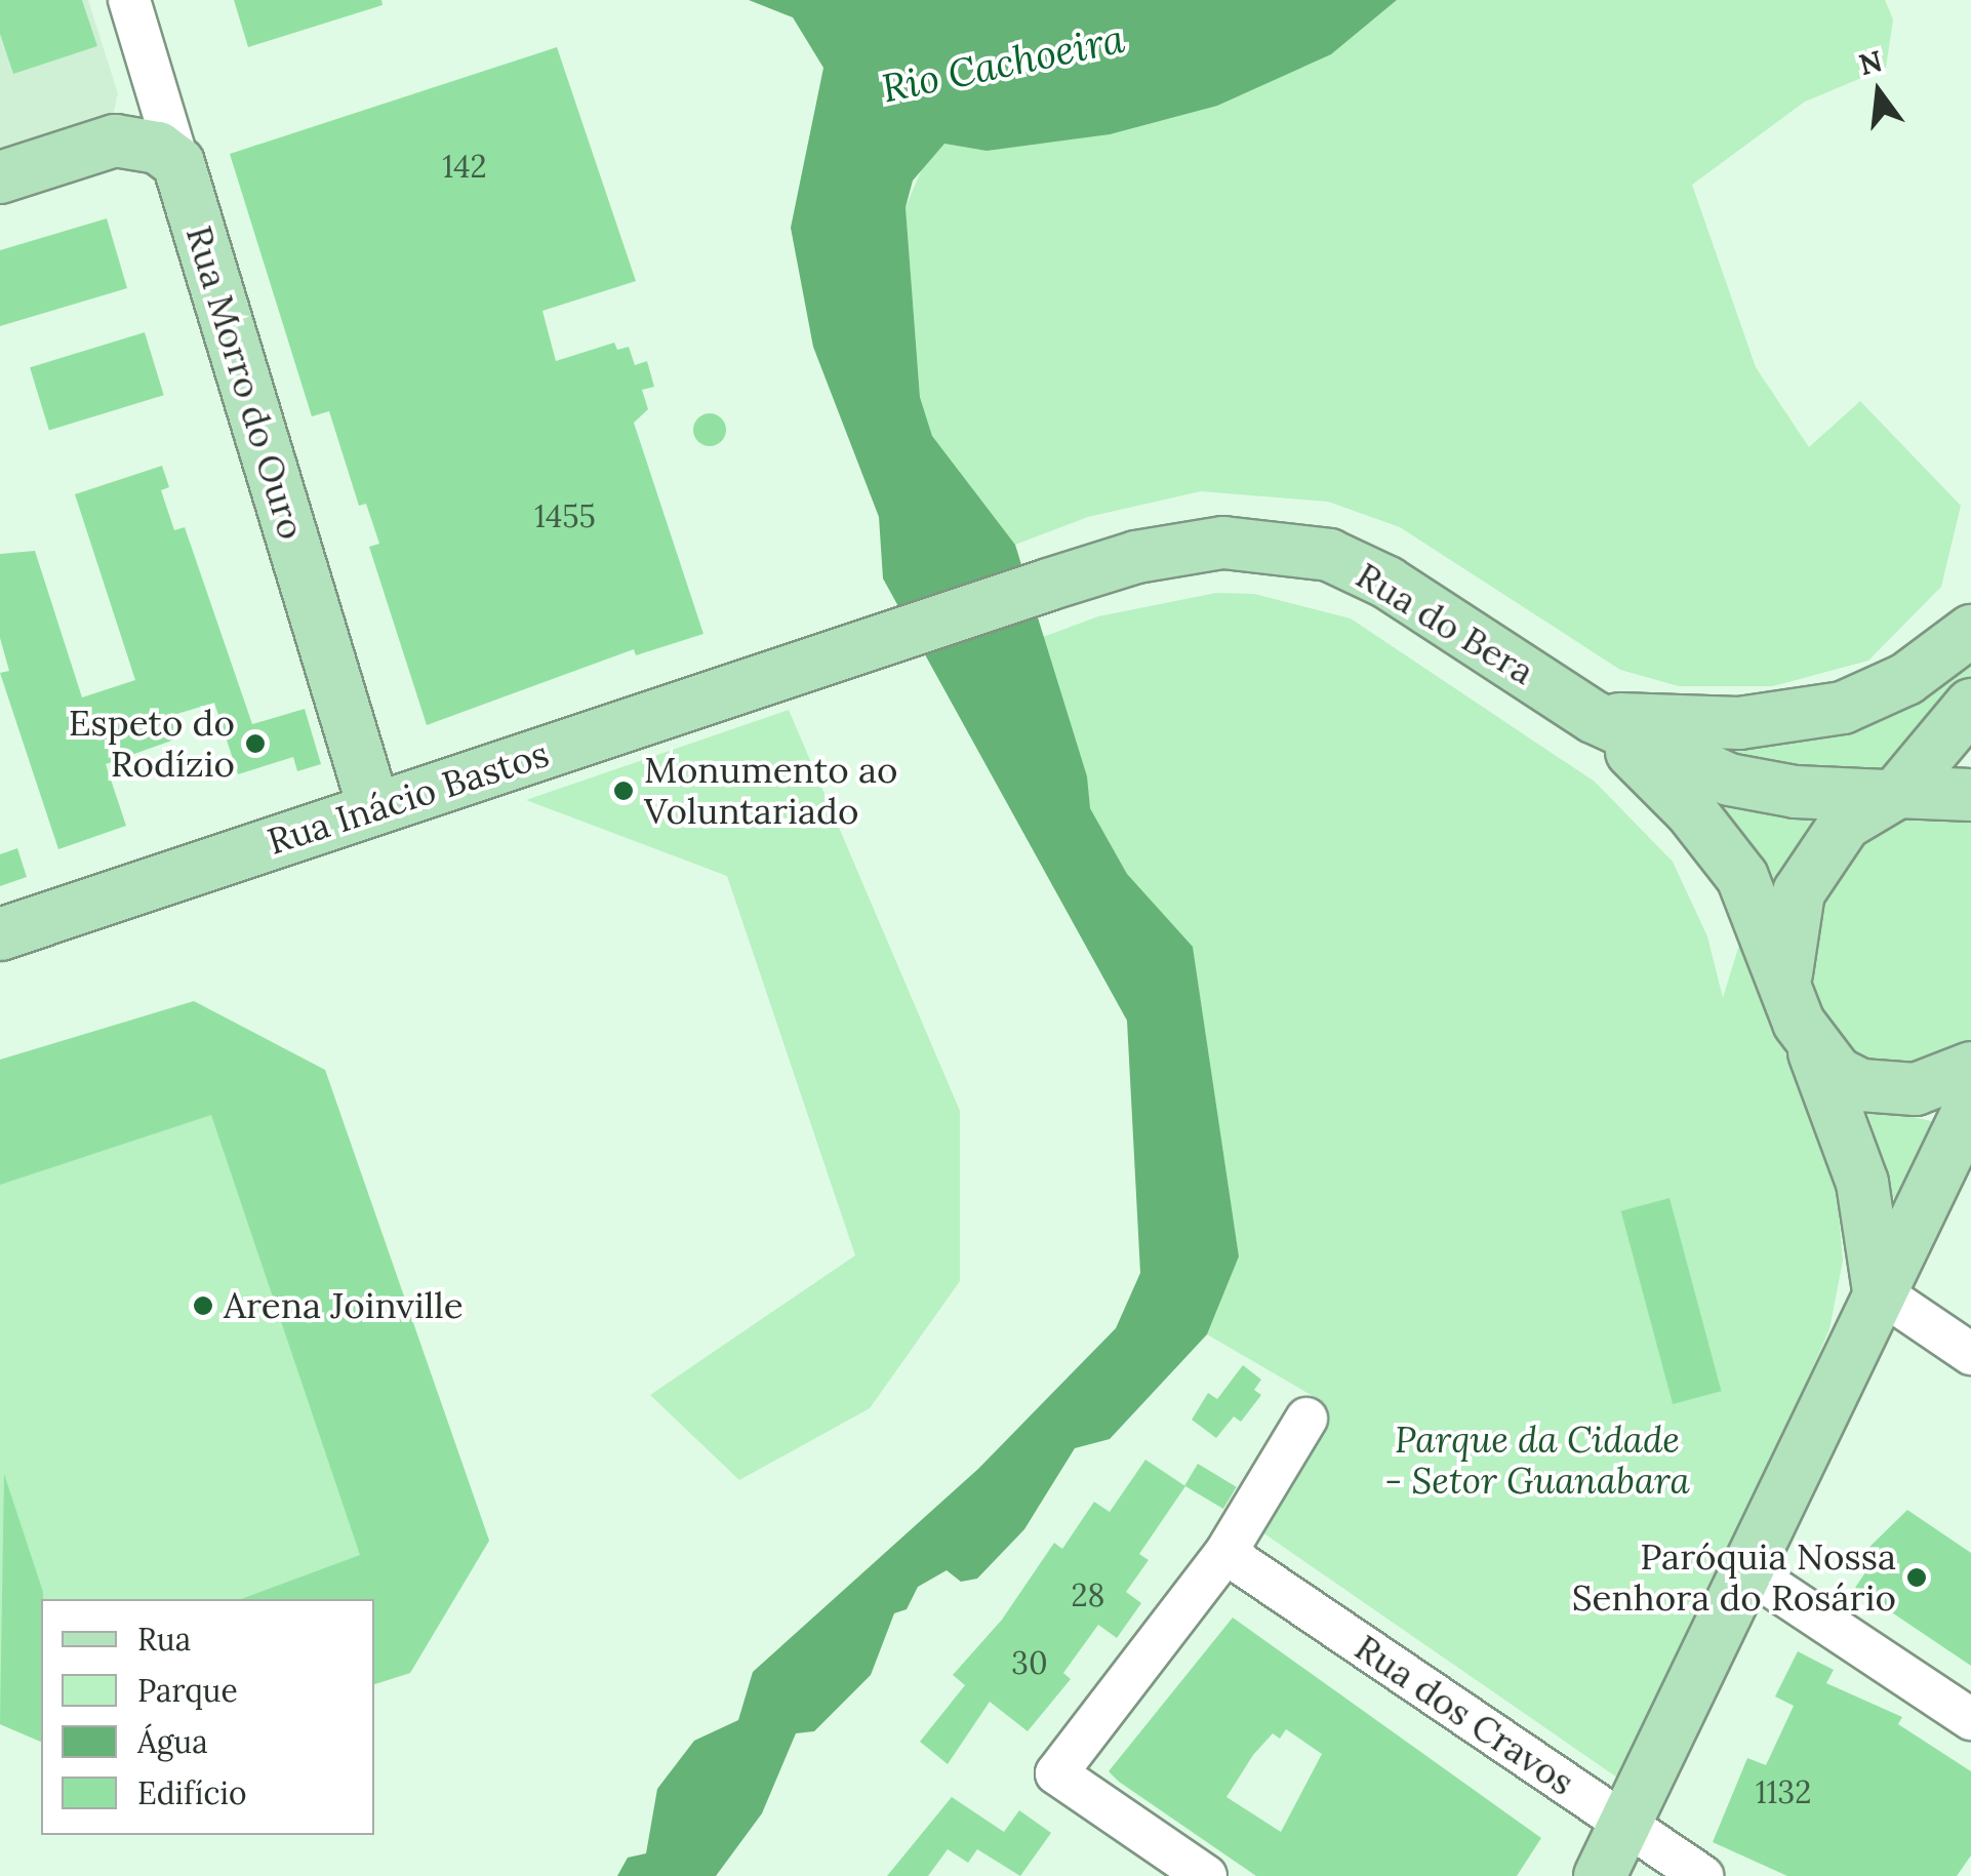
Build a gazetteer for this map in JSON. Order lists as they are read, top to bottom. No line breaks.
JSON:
{"streets":{"main road":["Rua Morro do Ouro","Rua do Bera","Rua Inácio Bastos"],"street":["Rua dos Cravos"]},"crossings":[["Rua Morro do Ouro","Rua Inácio Bastos"],["Rua do Bera","Rua Inácio Bastos"]],"water":["Rio Cachoeira"],"parks":["Parque da Cidade - Setor Guanabara"],"places":["Espeto do Rodízio","Monumento ao Voluntariado","Arena Joinville","Paróquia Nossa Senhora do Rosário"],"house_numbers":["142","1455","28","30","1132"],"legend":["Rua","Parque","Água","Edifício"],"north":"top"}
